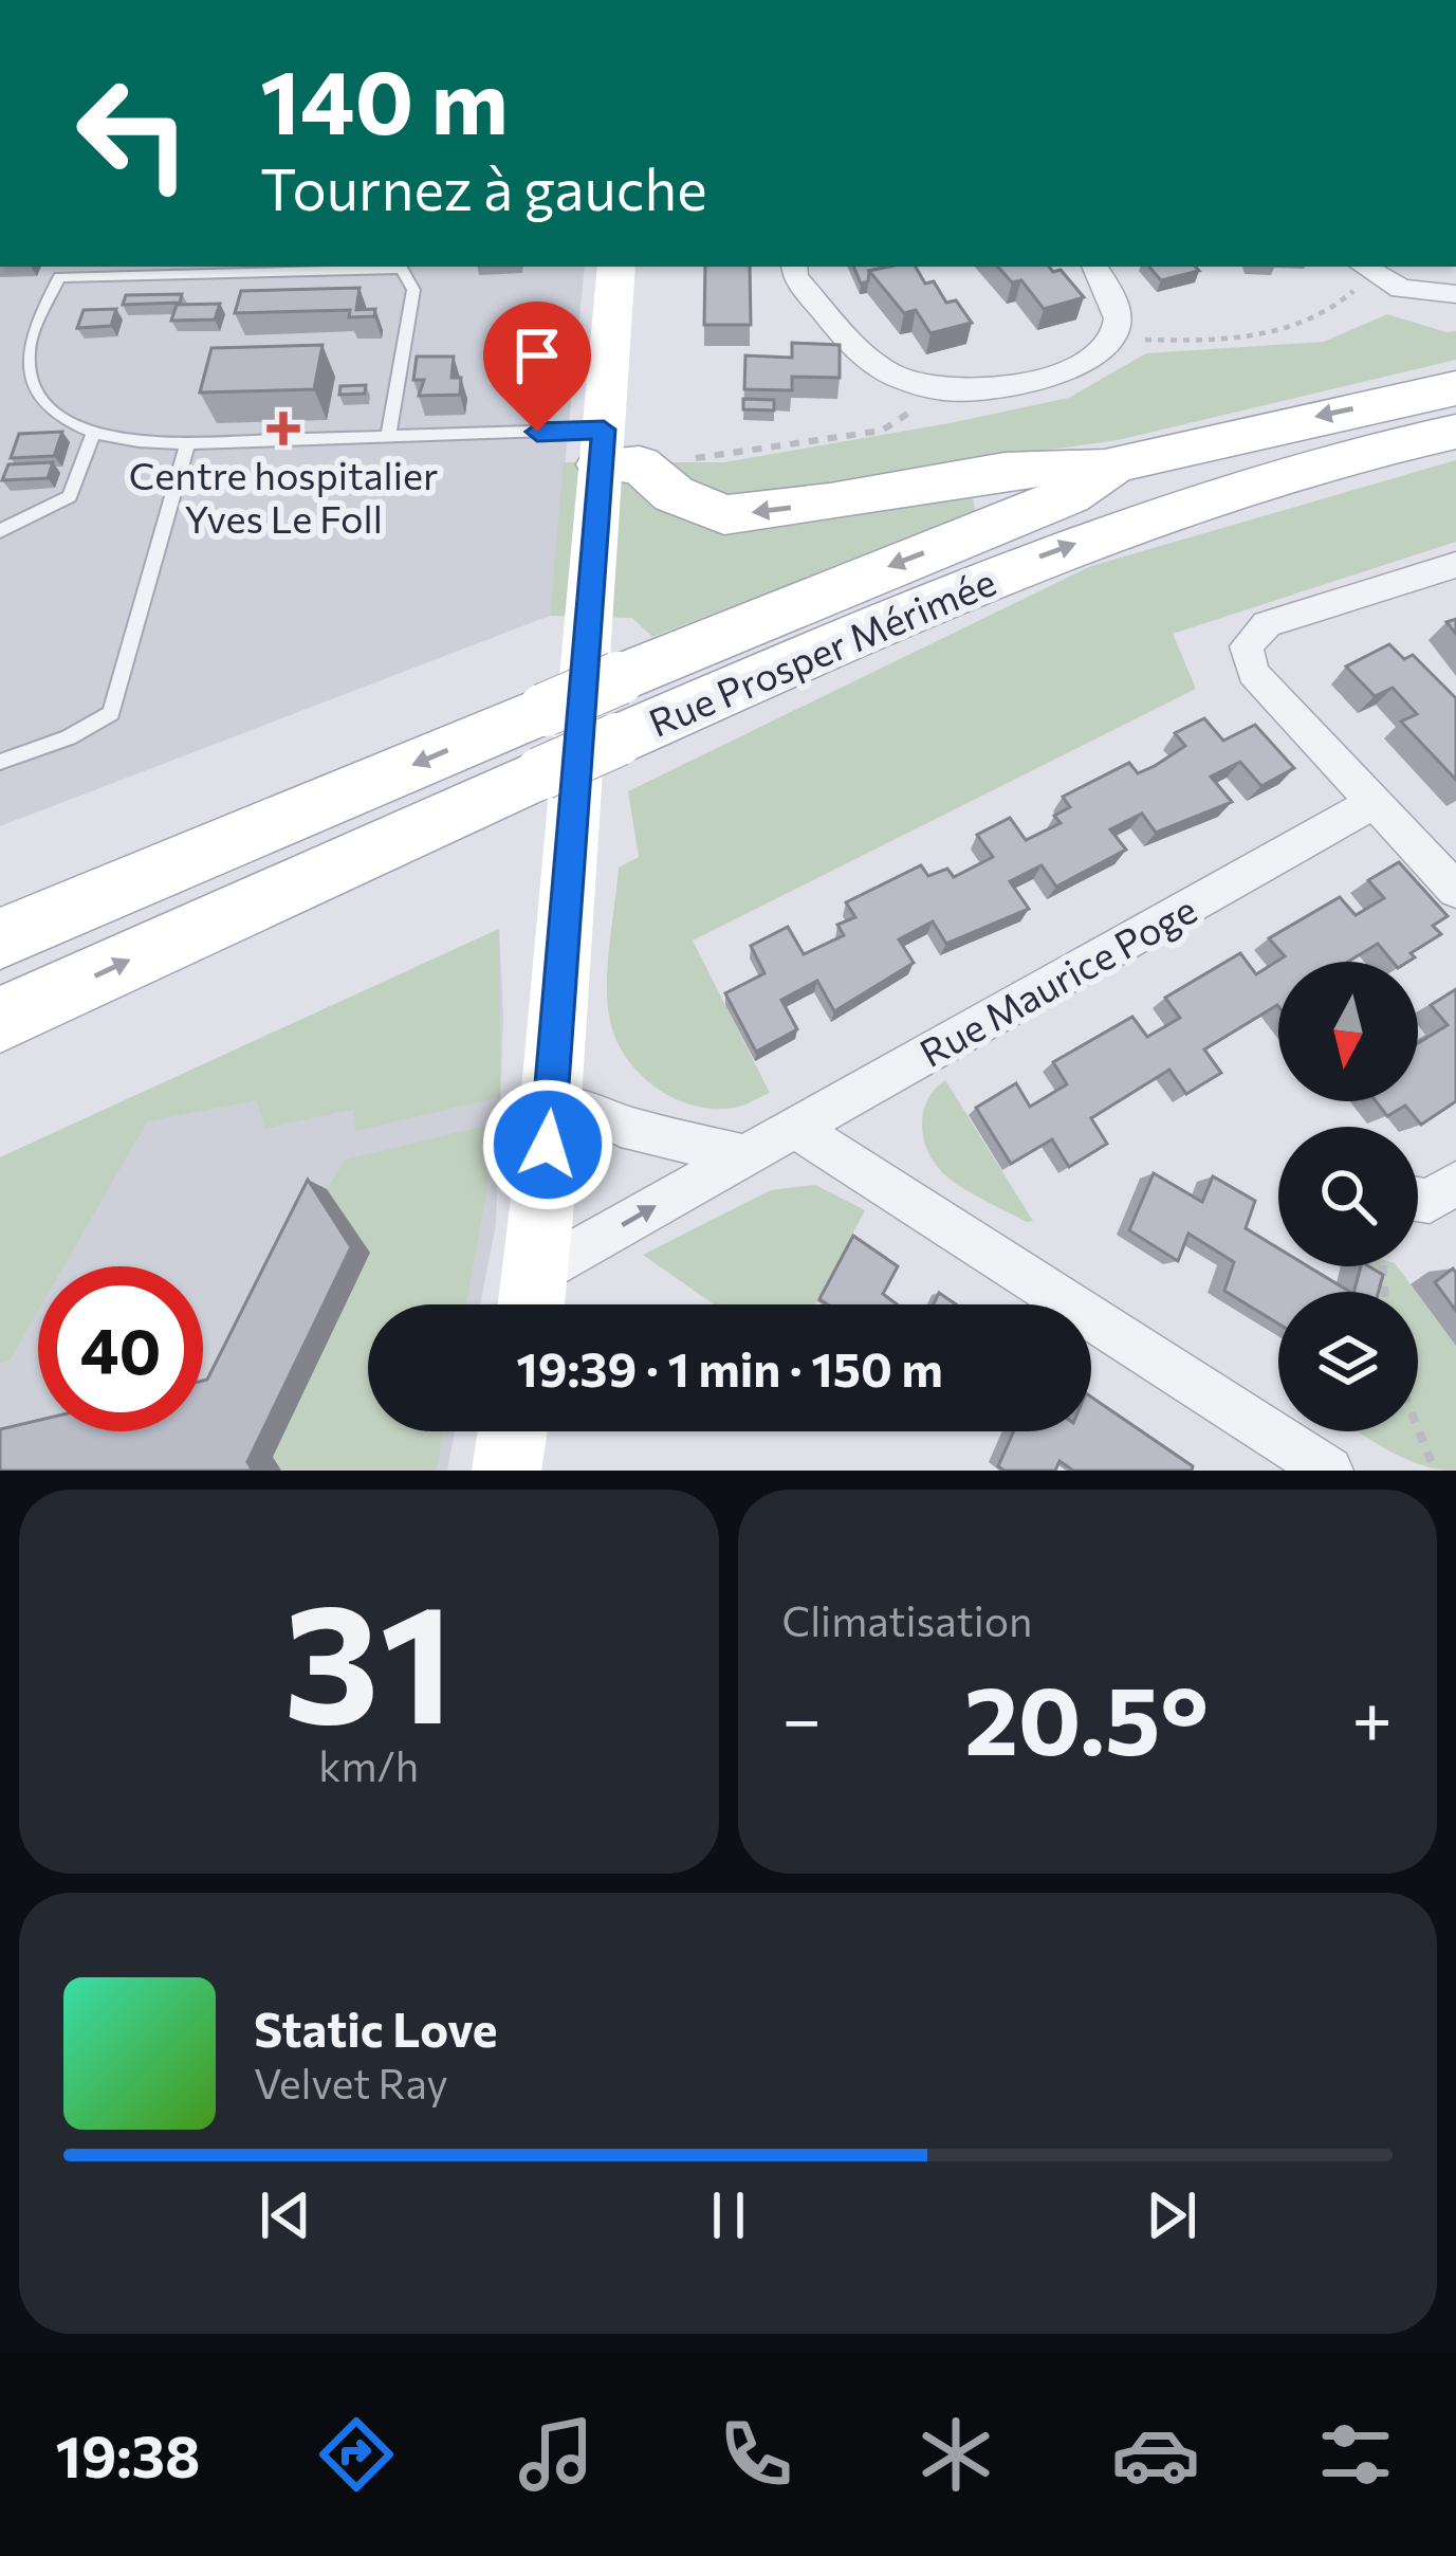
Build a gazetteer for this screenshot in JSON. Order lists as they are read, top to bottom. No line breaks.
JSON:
{"streets":{"main road":["Rue Prosper Mérimée"],"street":["Rue Maurice Poge"]},"places":{"health":["Centre hospitalier Yves Le Foll"]},"north":"bottom","page":{"turn":["140 m","Tournez à gauche"],"limit":"40","trip":"19:39 · 1 min · 150 m","tile":[["31","km/h"],"Climatisation"],"heat":["−","20.5°","+"],"song":["Static Love","Velvet Ray"],"tabs":"19:38"}}
